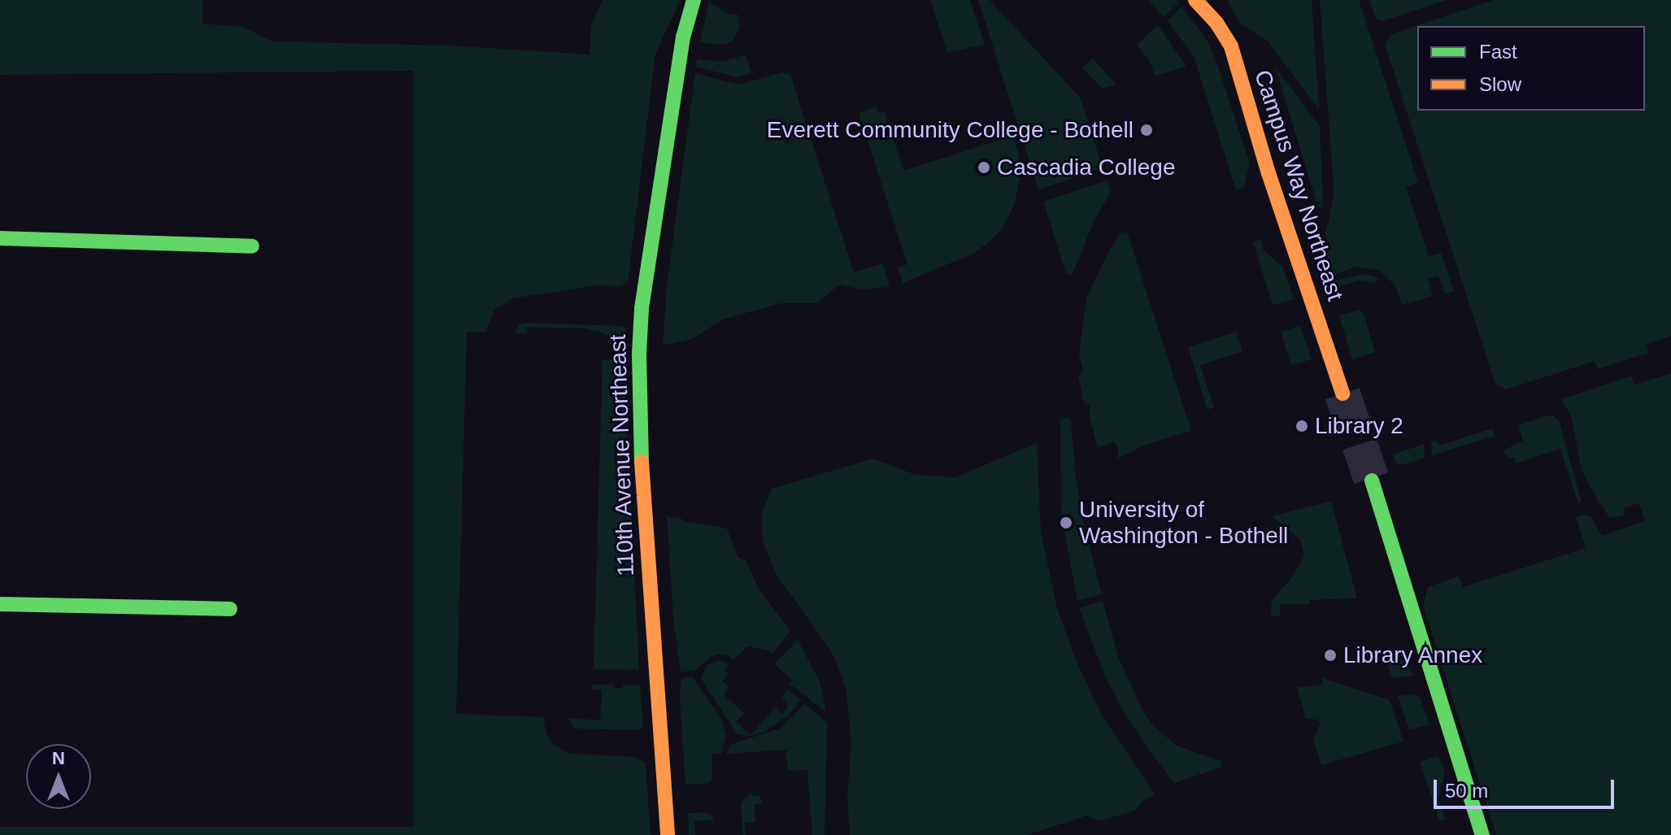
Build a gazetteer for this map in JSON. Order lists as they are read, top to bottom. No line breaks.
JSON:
{"streets":{"street":["Campus Way Northeast","110th Avenue Northeast"]},"places":["Everett Community College - Bothell","Cascadia College","Library 2","University of Washington - Bothell","Library Annex"],"legend":["Fast","Slow"],"scale_bar":"50 m","north":"top"}
